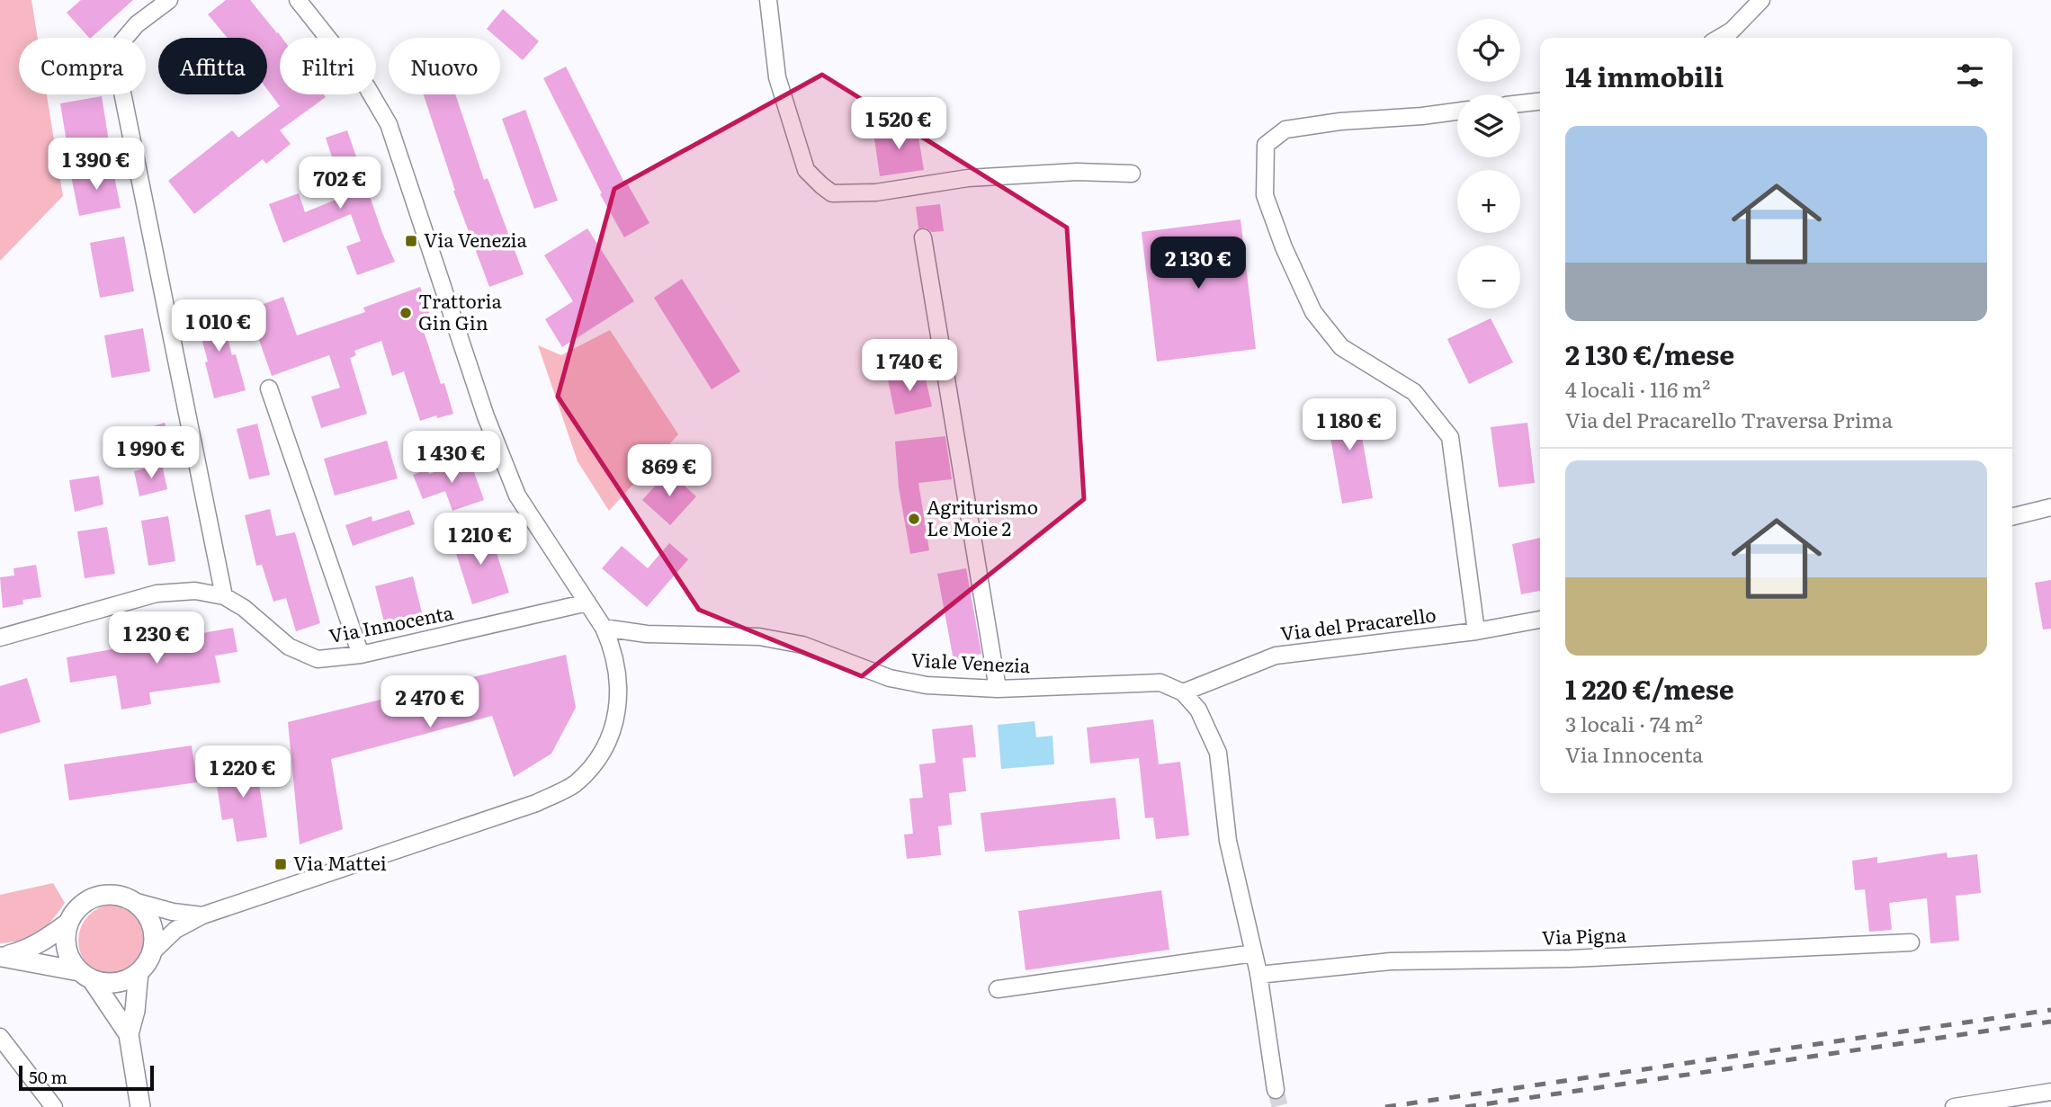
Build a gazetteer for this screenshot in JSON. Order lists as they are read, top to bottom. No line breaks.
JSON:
{"streets":{"street":["Via Innocenta","Via del Pracarello","Viale Venezia","Via Pigna"]},"crossings":[["Via del Pracarello","Viale Venezia"]],"places":{"transit":["Via Venezia","Via Mattei"],"other":["Trattoria Gin Gin","Agriturismo Le Moie 2"]},"scale_bar":"50 m","page":{"map_buttons":["+","−"],"chip":["Compra","Affitta","Filtri","Nuovo"],"heading":"14 immobili","price":["1 520 €","1 390 €","702 €","2 130 €","1 010 €","1 740 €","1 180 €","1 990 €","1 430 €","869 €","1 210 €","1 230 €","2 470 €","1 220 €"],"list":[{"name":"2 130 €/mese","note":"4 locali · 116 m² · Via del Pracarello Traversa Prima"},{"name":"1 220 €/mese","note":"3 locali · 74 m² · Via Innocenta"}],"scale":"50 m"}}
